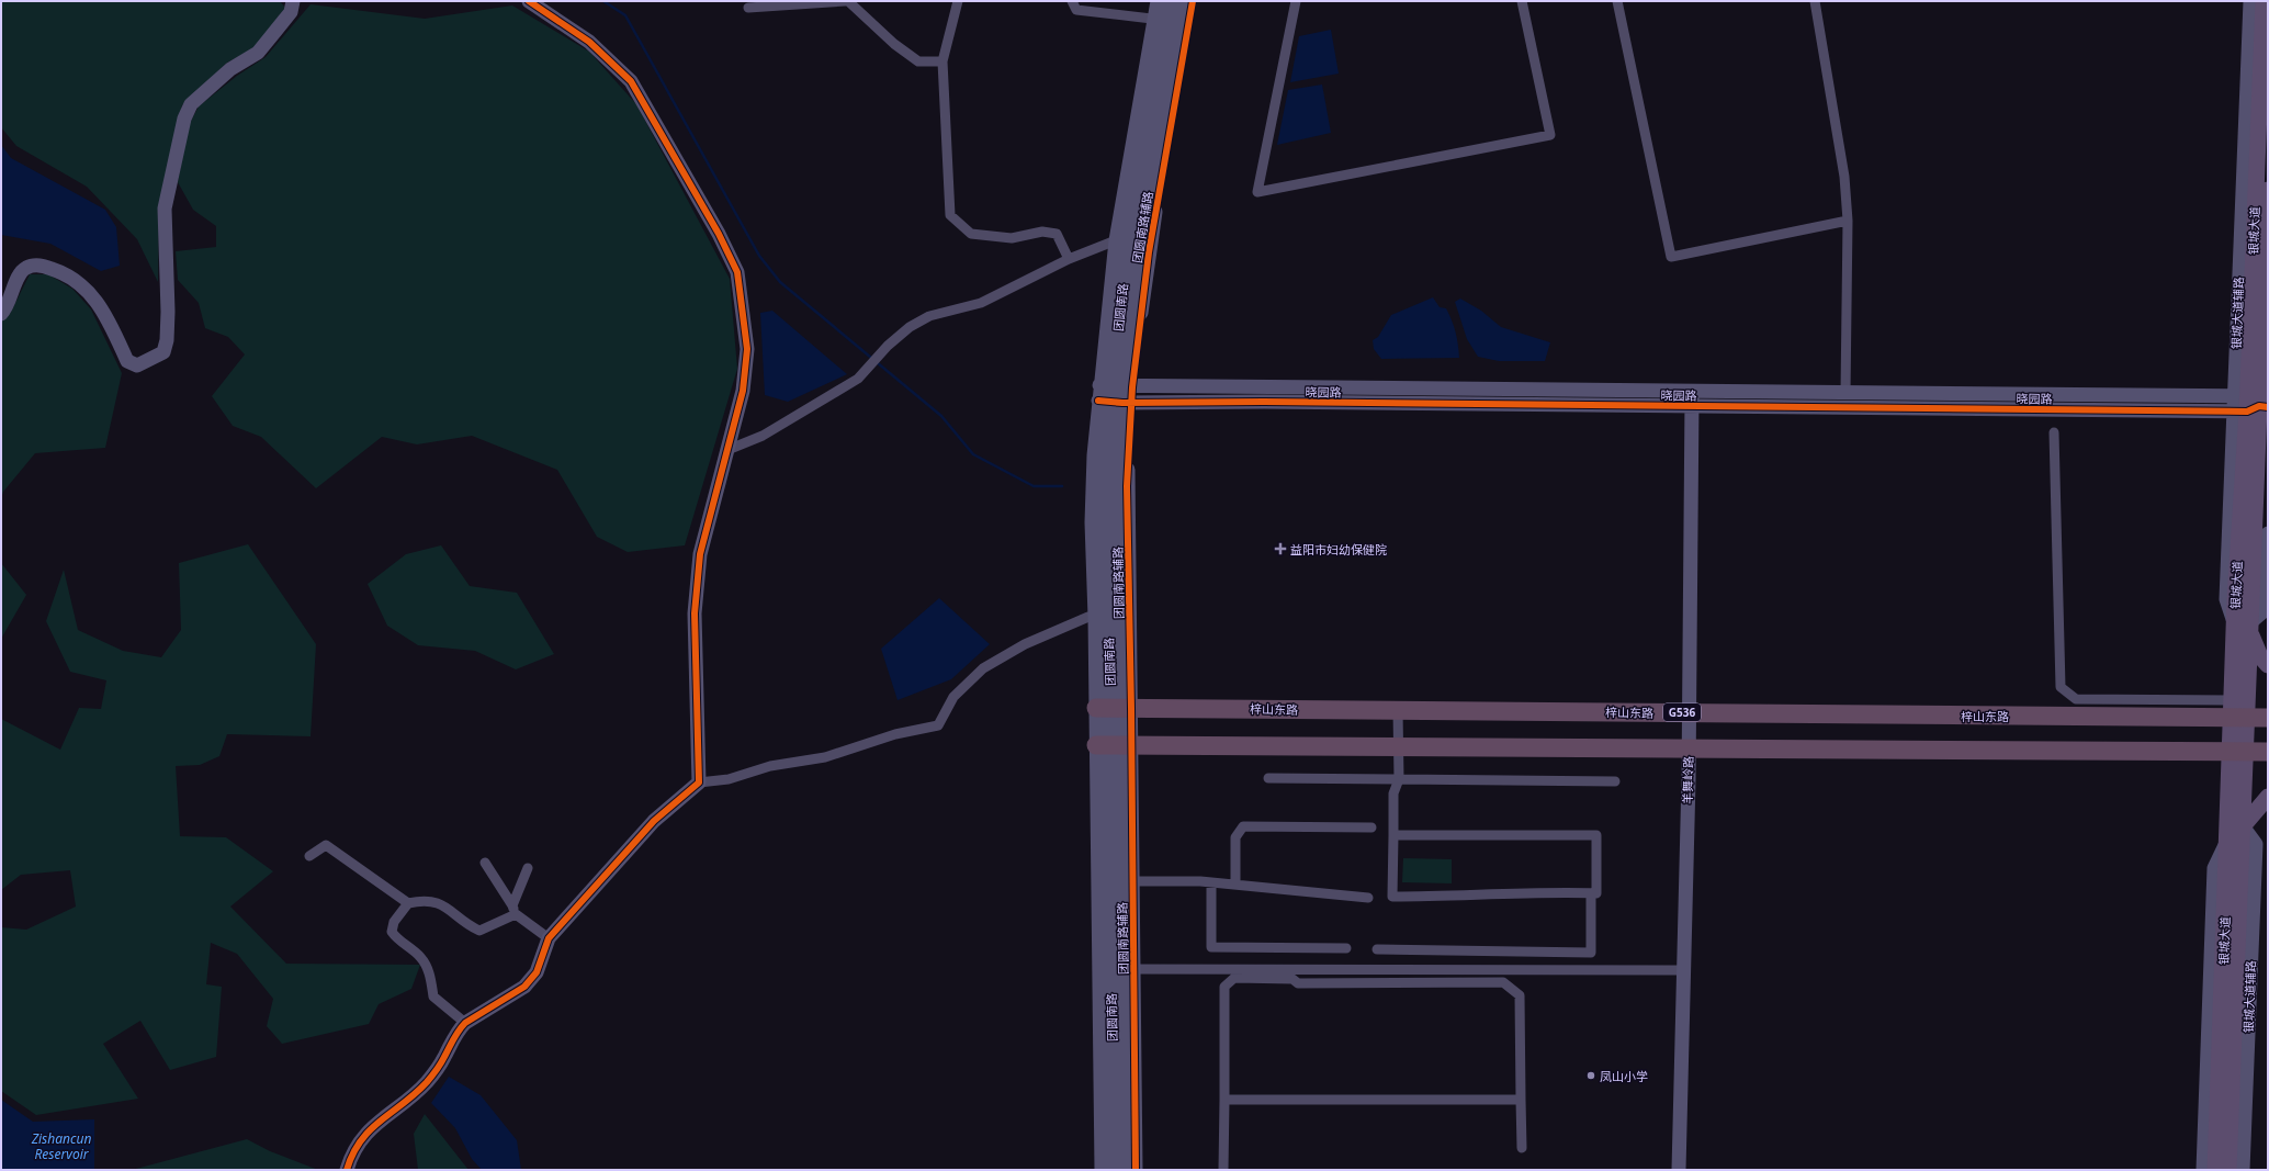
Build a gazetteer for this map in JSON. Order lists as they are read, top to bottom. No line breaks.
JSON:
{"streets":{"highway":["梓山东路","G536"],"main road":["银城大道"],"street":["团圆南路辅路","团圆南路","银城大道辅路","晓园路","羊舞岭路"]},"crossings":[["团圆南路辅路","团圆南路"],["团圆南路辅路","晓园路"],["团圆南路辅路","梓山东路"],["银城大道","银城大道辅路"],["银城大道","晓园路"],["银城大道","梓山东路"],["团圆南路","晓园路"],["团圆南路","梓山东路"],["银城大道辅路","晓园路"],["晓园路","羊舞岭路"],["梓山东路","羊舞岭路"]],"water":["Zishancun Reservoir"],"places":{"health":["益阳市妇幼保健院"],"other":["凤山小学"]}}
